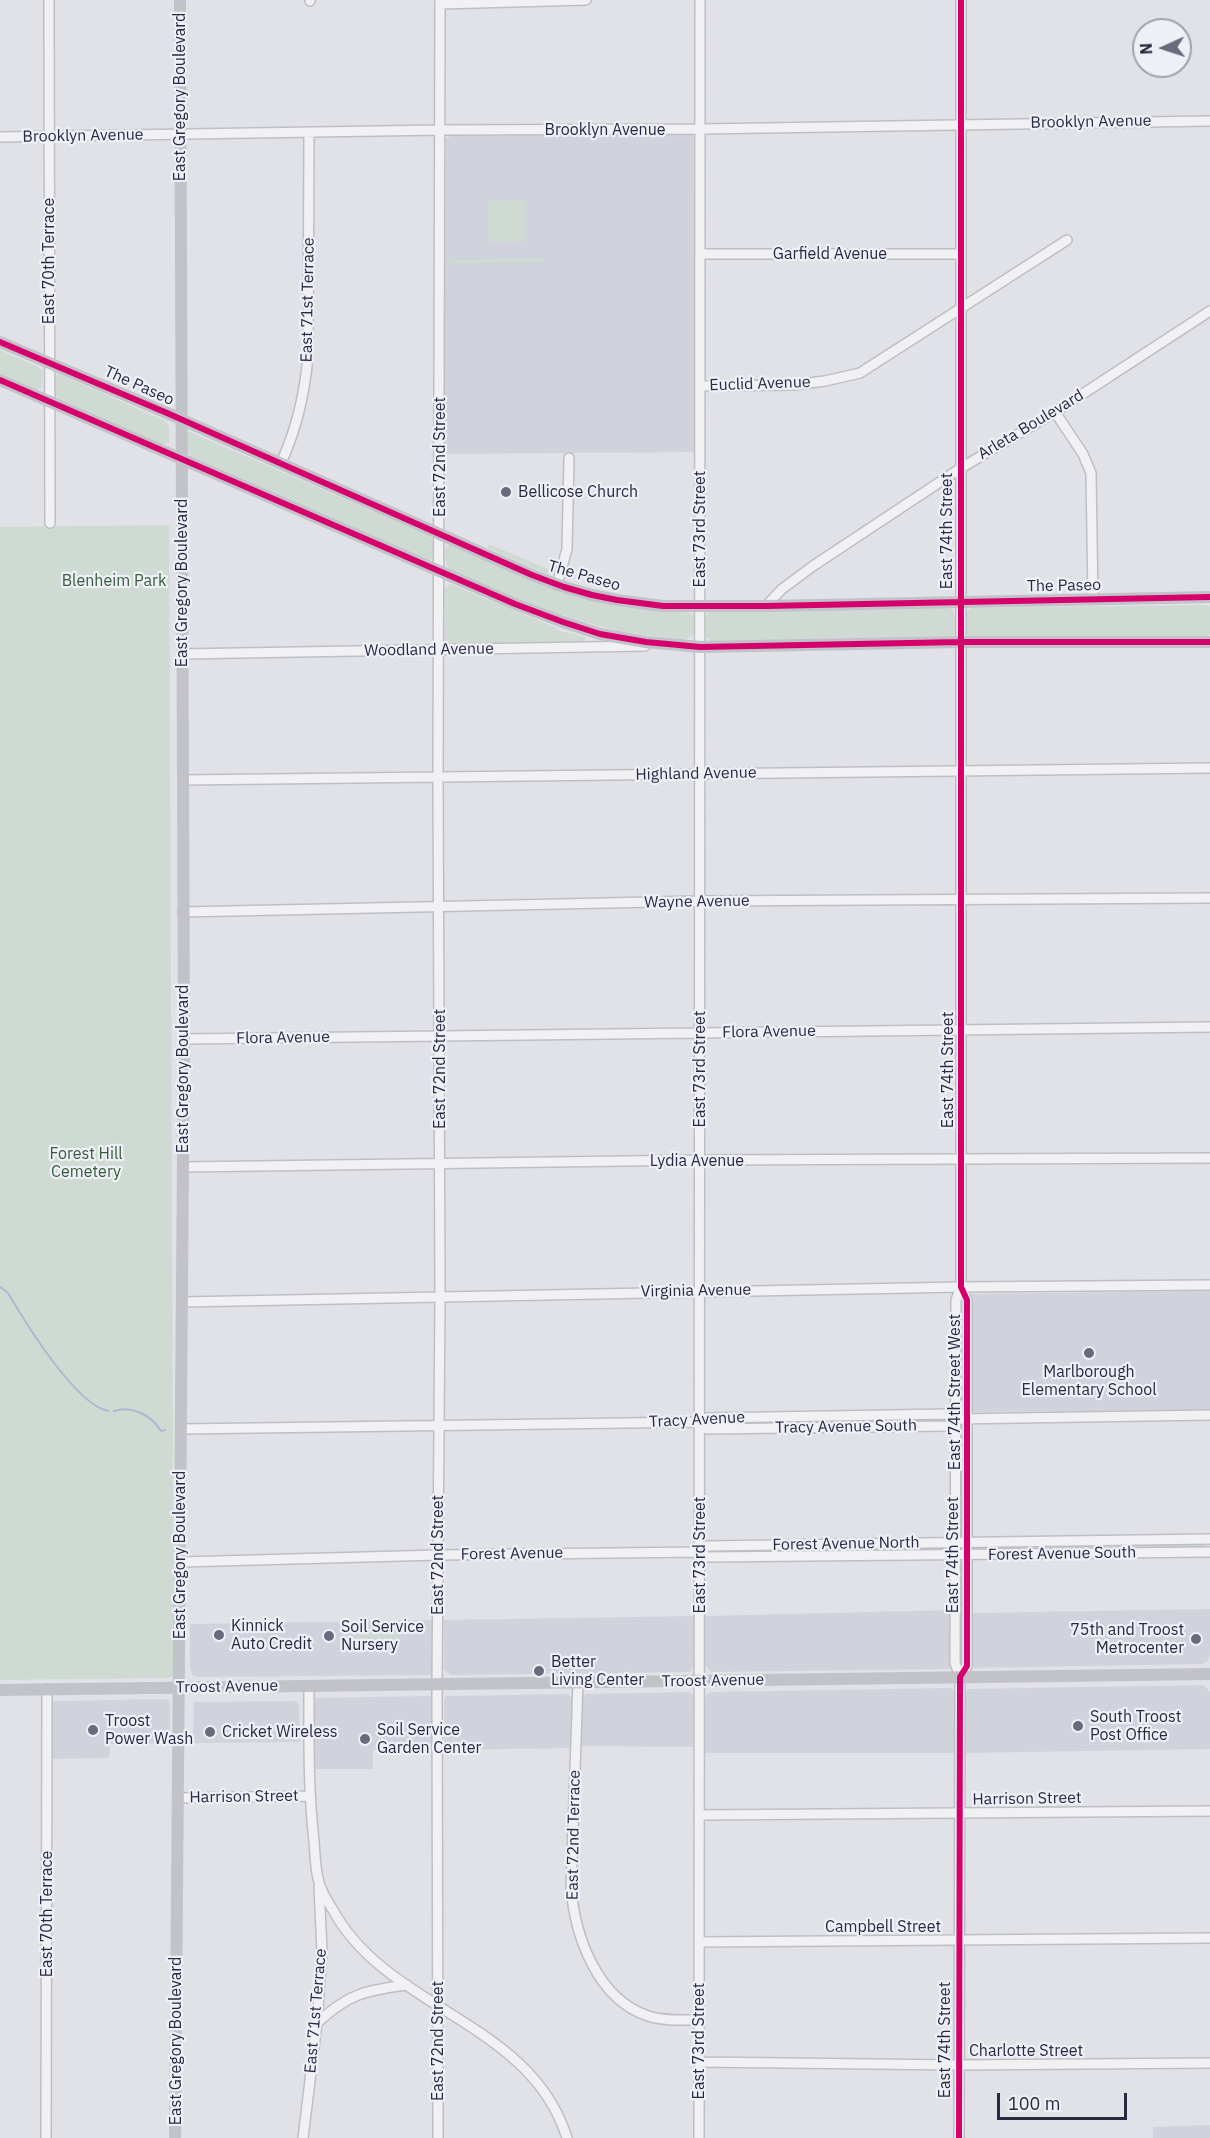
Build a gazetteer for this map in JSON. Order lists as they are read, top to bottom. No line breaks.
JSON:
{"streets":{"main road":["East Gregory Boulevard","The Paseo","Troost Avenue"],"street":["Brooklyn Avenue","Garfield Avenue","East 70th Terrace","East 71st Terrace","Euclid Avenue","Arleta Boulevard","East 72nd Street","East 73rd Street","East 74th Street","Woodland Avenue","Highland Avenue","Wayne Avenue","Flora Avenue","Lydia Avenue","Virginia Avenue","East 74th Street West","Tracy Avenue","Forest Avenue North","Forest Avenue","Forest Avenue South","Harrison Street","East 72nd Terrace","Campbell Street","Charlotte Street"]},"crossings":[["East Gregory Boulevard","Brooklyn Avenue"],["East Gregory Boulevard","The Paseo"],["East Gregory Boulevard","Woodland Avenue"],["East Gregory Boulevard","Highland Avenue"],["East Gregory Boulevard","Wayne Avenue"],["East Gregory Boulevard","Flora Avenue"],["East Gregory Boulevard","Lydia Avenue"],["East Gregory Boulevard","Virginia Avenue"],["East Gregory Boulevard","Tracy Avenue"],["East Gregory Boulevard","Forest Avenue"],["East Gregory Boulevard","Troost Avenue"],["East Gregory Boulevard","Harrison Street"],["Brooklyn Avenue","East 70th Terrace"],["Brooklyn Avenue","East 71st Terrace"],["Brooklyn Avenue","East 72nd Street"],["Brooklyn Avenue","East 73rd Street"],["Brooklyn Avenue","East 74th Street"],["Garfield Avenue","East 73rd Street"],["Garfield Avenue","East 74th Street"],["East 70th Terrace","The Paseo"],["East 70th Terrace","Troost Avenue"],["East 71st Terrace","The Paseo"],["East 71st Terrace","Troost Avenue"],["East 71st Terrace","Harrison Street"],["Euclid Avenue","East 73rd Street"],["Euclid Avenue","East 74th Street"],["The Paseo","Arleta Boulevard"],["The Paseo","East 72nd Street"],["The Paseo","East 73rd Street"],["The Paseo","East 74th Street"],["Arleta Boulevard","East 74th Street"],["East 72nd Street","Woodland Avenue"],["East 72nd Street","Highland Avenue"],["East 72nd Street","Wayne Avenue"],["East 72nd Street","Flora Avenue"],["East 72nd Street","Lydia Avenue"],["East 72nd Street","Virginia Avenue"],["East 72nd Street","Tracy Avenue"],["East 72nd Street","Forest Avenue"],["East 72nd Street","Troost Avenue"],["East 73rd Street","Highland Avenue"],["East 73rd Street","Wayne Avenue"],["East 73rd Street","Flora Avenue"],["East 73rd Street","Lydia Avenue"],["East 73rd Street","Virginia Avenue"],["East 73rd Street","Tracy Avenue"],["East 73rd Street","Forest Avenue North"],["East 73rd Street","Forest Avenue"],["East 73rd Street","Forest Avenue South"],["East 73rd Street","Troost Avenue"],["East 73rd Street","Harrison Street"],["East 73rd Street","East 72nd Terrace"],["East 73rd Street","Campbell Street"],["East 73rd Street","Charlotte Street"],["East 74th Street","Highland Avenue"],["East 74th Street","Wayne Avenue"],["East 74th Street","Flora Avenue"],["East 74th Street","Lydia Avenue"],["East 74th Street","Virginia Avenue"],["East 74th Street","East 74th Street West"],["East 74th Street","Tracy Avenue"],["East 74th Street","Forest Avenue North"],["East 74th Street","Forest Avenue South"],["East 74th Street","Troost Avenue"],["East 74th Street","Harrison Street"],["East 74th Street","Campbell Street"],["East 74th Street","Charlotte Street"],["Virginia Avenue","East 74th Street West"],["East 74th Street West","Tracy Avenue"],["East 74th Street West","Forest Avenue North"],["East 74th Street West","Forest Avenue South"],["East 74th Street West","Troost Avenue"],["Forest Avenue North","Forest Avenue"],["Forest Avenue North","Forest Avenue South"],["Forest Avenue","Forest Avenue South"],["Troost Avenue","East 72nd Terrace"]],"parks":["Blenheim Park","Forest Hill Cemetery"],"places":["Bellicose Church","Marlborough Elementary School","Kinnick Auto Credit","Soil Service Nursery","75th and Troost Metrocenter","Better Living Center","South Troost Post Office","Troost Power Wash","Cricket Wireless","Soil Service Garden Center"],"scale_bar":"100 m","north":"left"}
